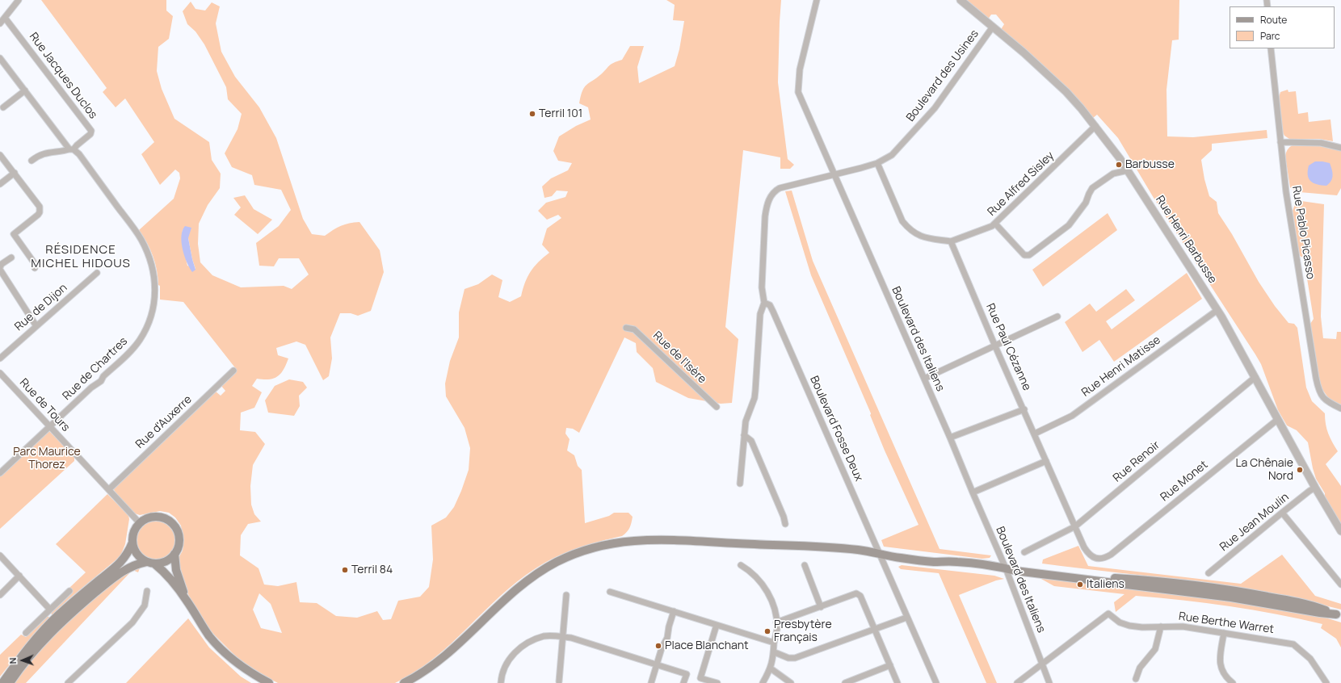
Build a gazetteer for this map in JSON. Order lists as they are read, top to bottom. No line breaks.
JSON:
{"streets":{"street":["Rue Jacques Duclos","Boulevard des Usines","Rue Alfred Sisley","Rue Pablo Picasso","Rue Henri Barbusse","Rue de Dijon","Boulevard des Italiens","Rue Paul Cézanne","Rue de l'Isère","Rue Henri Matisse","Rue de Chartres","Rue de Tours","Rue d'Auxerre","Boulevard Fosse Deux","Rue Renoir","Rue Monet","Rue Jean Moulin","Rue Berthe Warret"]},"crossings":[["Rue Jacques Duclos","Rue de Chartres"],["Boulevard des Usines","Rue Henri Barbusse"],["Boulevard des Usines","Boulevard des Italiens"],["Boulevard des Usines","Boulevard Fosse Deux"],["Rue Alfred Sisley","Rue Henri Barbusse"],["Rue Alfred Sisley","Rue Paul Cézanne"],["Rue Henri Barbusse","Rue Henri Matisse"],["Rue Henri Barbusse","Rue Renoir"],["Rue Henri Barbusse","Rue Monet"],["Rue Henri Barbusse","Rue Jean Moulin"],["Boulevard des Italiens","Rue Berthe Warret"],["Rue Paul Cézanne","Rue Henri Matisse"],["Rue Paul Cézanne","Rue Renoir"],["Rue Paul Cézanne","Rue Monet"],["Rue de Chartres","Rue de Tours"],["Rue de Tours","Rue d'Auxerre"]],"districts":["RÉSIDENCE MICHEL HIDOUS"],"parks":["Parc Maurice Thorez"],"places":["Terril 101","Barbusse","La Chênaie Nord","Terril 84","Italiens","Presbytère Français","Place Blanchant"],"legend":["Route","Parc"],"north":"left"}
